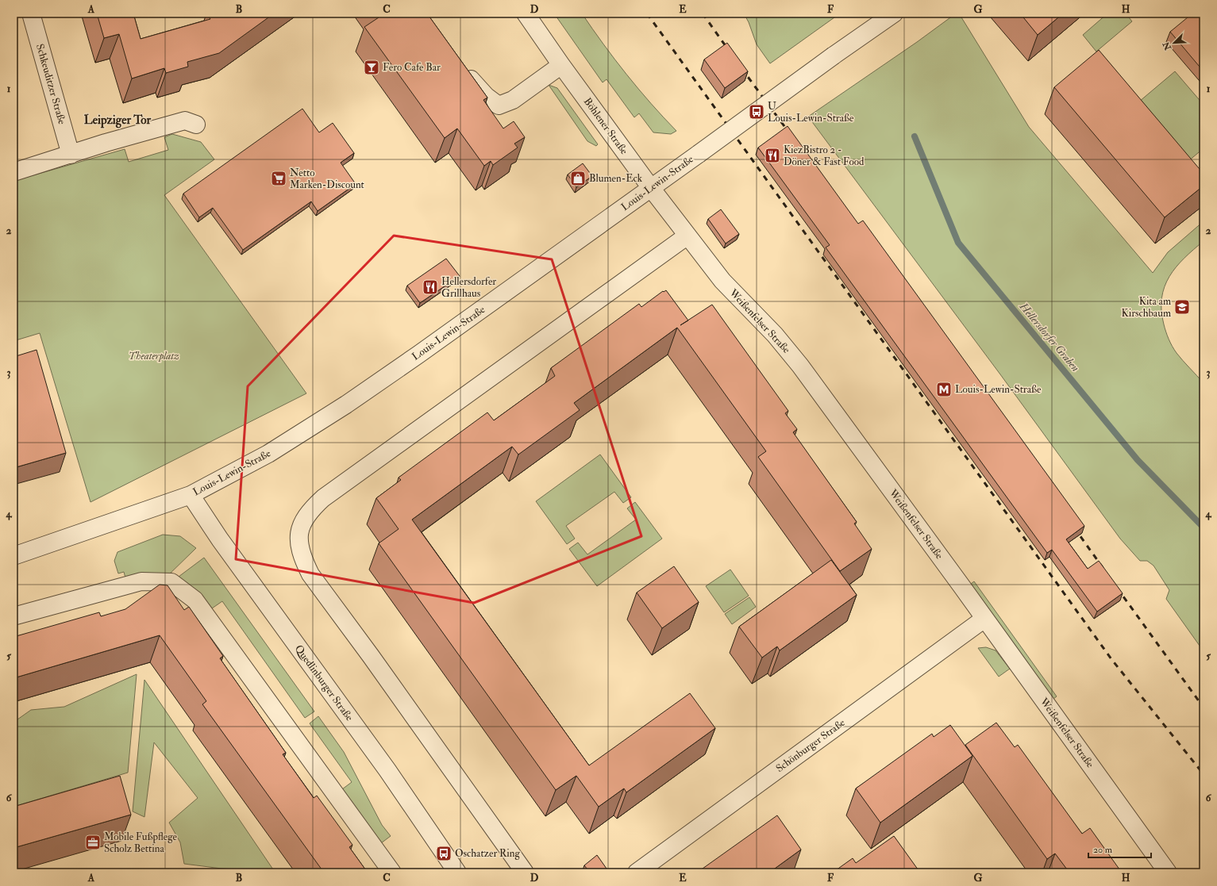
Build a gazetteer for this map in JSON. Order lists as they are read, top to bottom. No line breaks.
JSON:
{"streets":{"street":["Schkeuditzer Straße","Böhlener Straße","Louis-Lewin-Straße","Weißenfelser Straße","Quedlinburger Straße","Schönburger Straße"]},"crossings":[["Böhlener Straße","Louis-Lewin-Straße"],["Böhlener Straße","Weißenfelser Straße"],["Louis-Lewin-Straße","Weißenfelser Straße"],["Louis-Lewin-Straße","Quedlinburger Straße"],["Weißenfelser Straße","Schönburger Straße"]],"districts":["Leipziger Tor"],"water":["Hellersdorfer Graben"],"parks":["Theaterplatz"],"places":{"bar":["Fero Cafe Bar"],"bus stop":["U Louis-Lewin-Straße","Oschatzer Ring"],"restaurant":["KiezBistro 2 - Döner & Fast Food","Hellersdorfer Grillhaus"],"supermarket":["Netto Marken-Discount"],"shop":["Blumen-Eck"],"school or university":["Kita am Kirschbaum"],"metro station":["Louis-Lewin-Straße"],"office":["Mobile Fußpflege Scholz Bettina"]},"scale_bar":"20 m","north":"bottom left","grid":{"columns":["A","B","C","D","E","F","G","H"],"rows":["1","2","3","4","5","6"]}}
